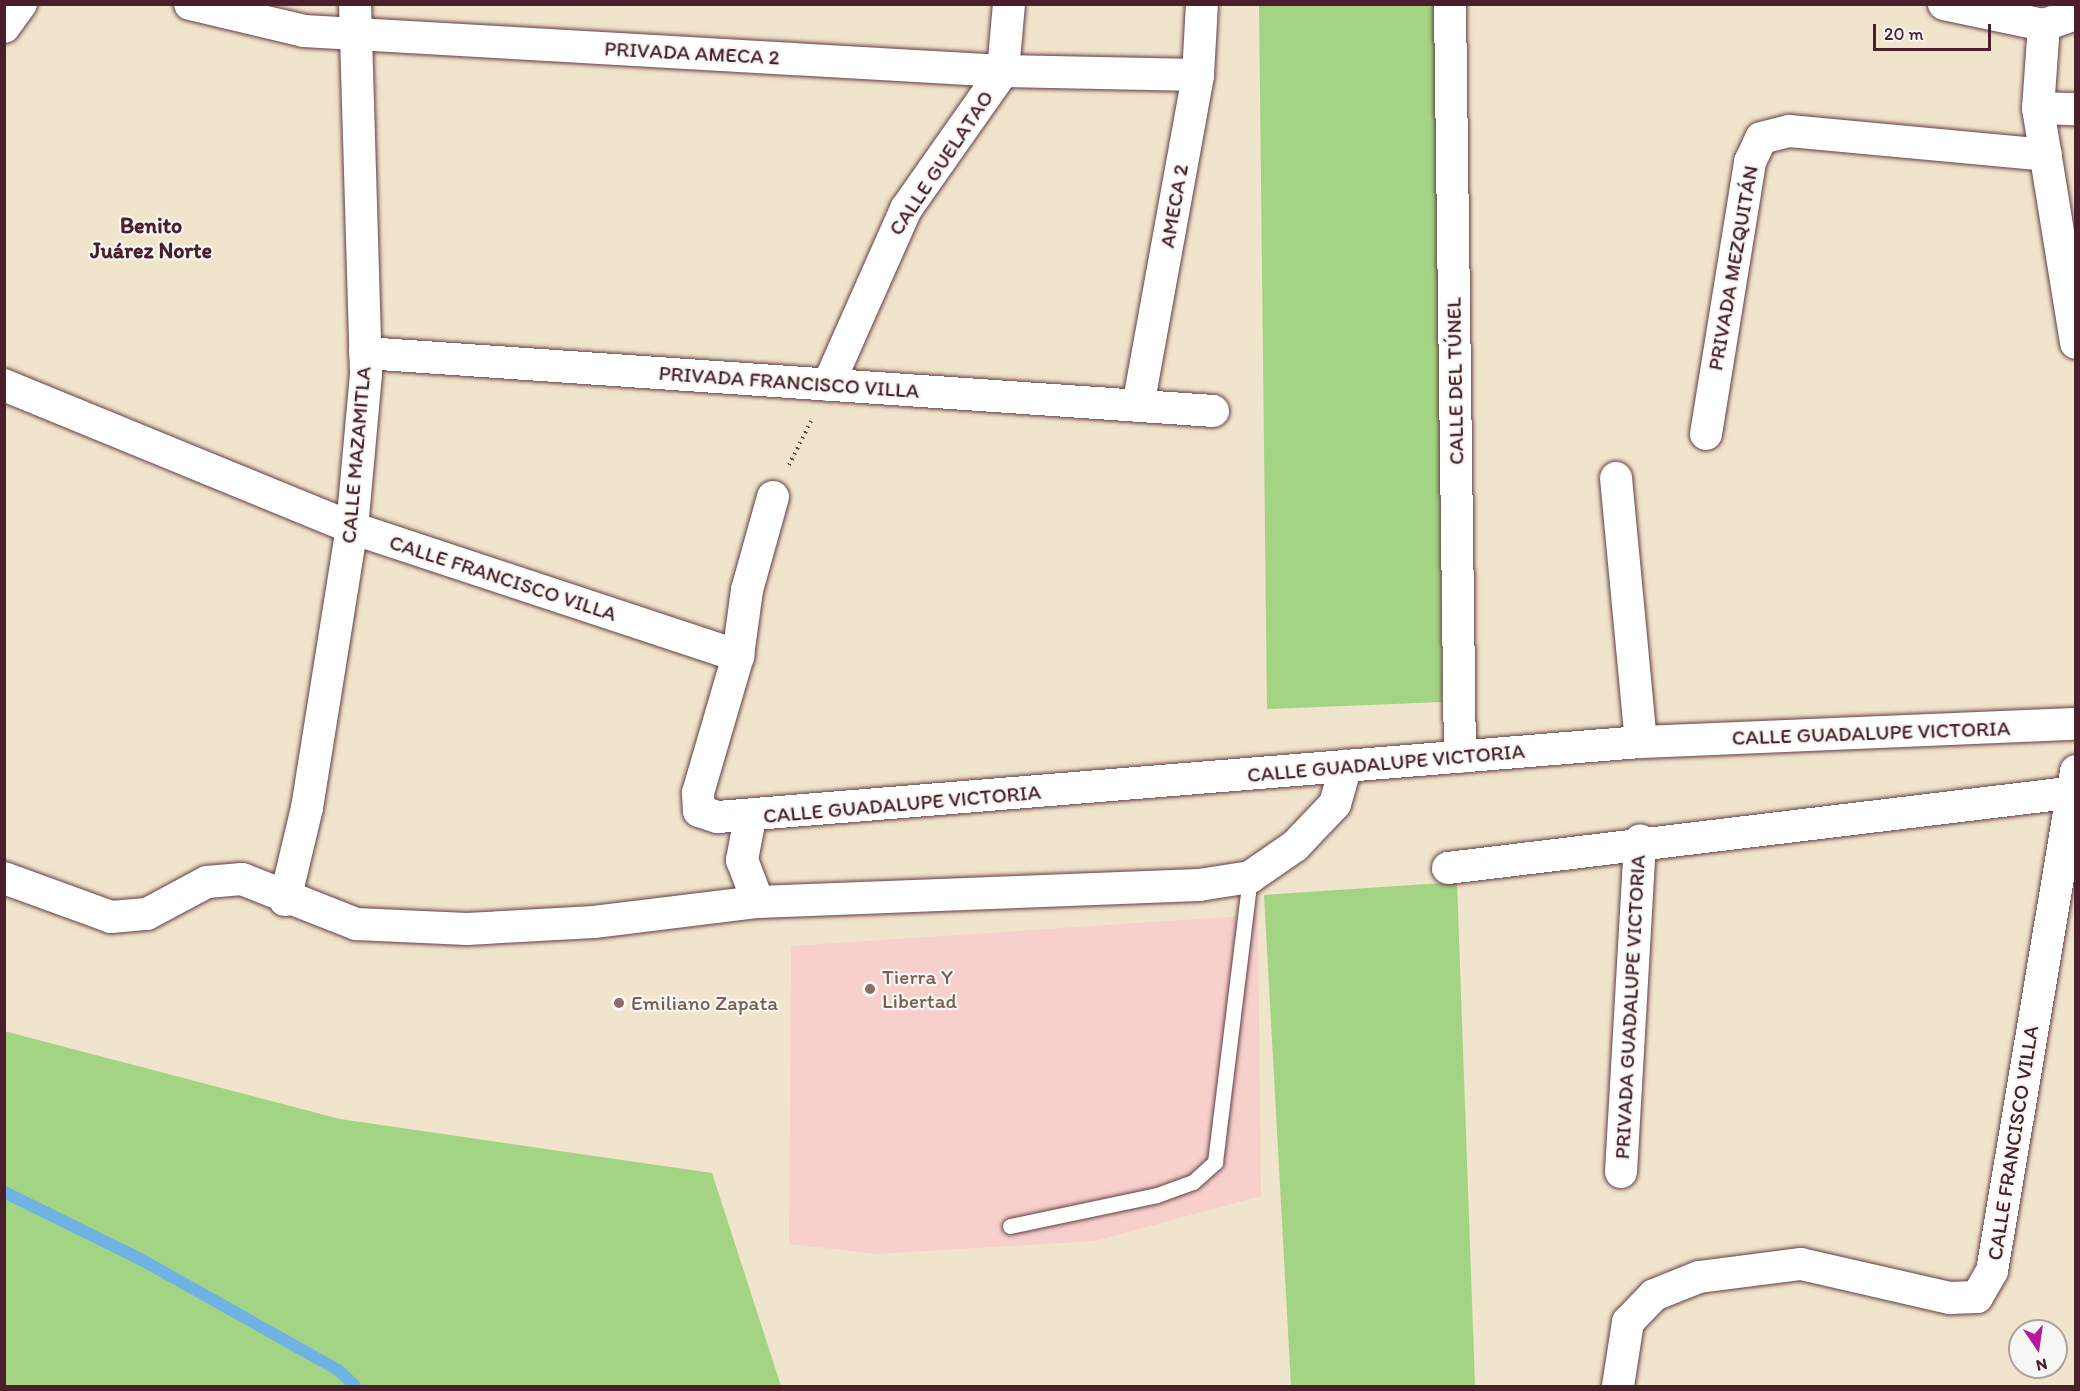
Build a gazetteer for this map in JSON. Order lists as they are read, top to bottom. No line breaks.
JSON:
{"streets":{"street":["PRIVADA AMECA 2","CALLE GUELATAO","AMECA 2","PRIVADA MEZQUITÁN","CALLE DEL TÚNEL","PRIVADA FRANCISCO VILLA","CALLE MAZAMITLA","CALLE FRANCISCO VILLA","CALLE GUADALUPE VICTORIA","PRIVADA GUADALUPE VICTORIA"]},"crossings":[["PRIVADA AMECA 2","CALLE GUELATAO"],["PRIVADA AMECA 2","AMECA 2"],["PRIVADA AMECA 2","CALLE MAZAMITLA"],["CALLE GUELATAO","PRIVADA FRANCISCO VILLA"],["AMECA 2","PRIVADA FRANCISCO VILLA"],["CALLE DEL TÚNEL","CALLE GUADALUPE VICTORIA"],["PRIVADA FRANCISCO VILLA","CALLE MAZAMITLA"],["CALLE MAZAMITLA","CALLE FRANCISCO VILLA"],["CALLE FRANCISCO VILLA","CALLE GUADALUPE VICTORIA"]],"districts":["Benito Juárez Norte"],"places":["Tierra Y Libertad","Emiliano Zapata"],"scale_bar":"20 m","north":"bottom"}
